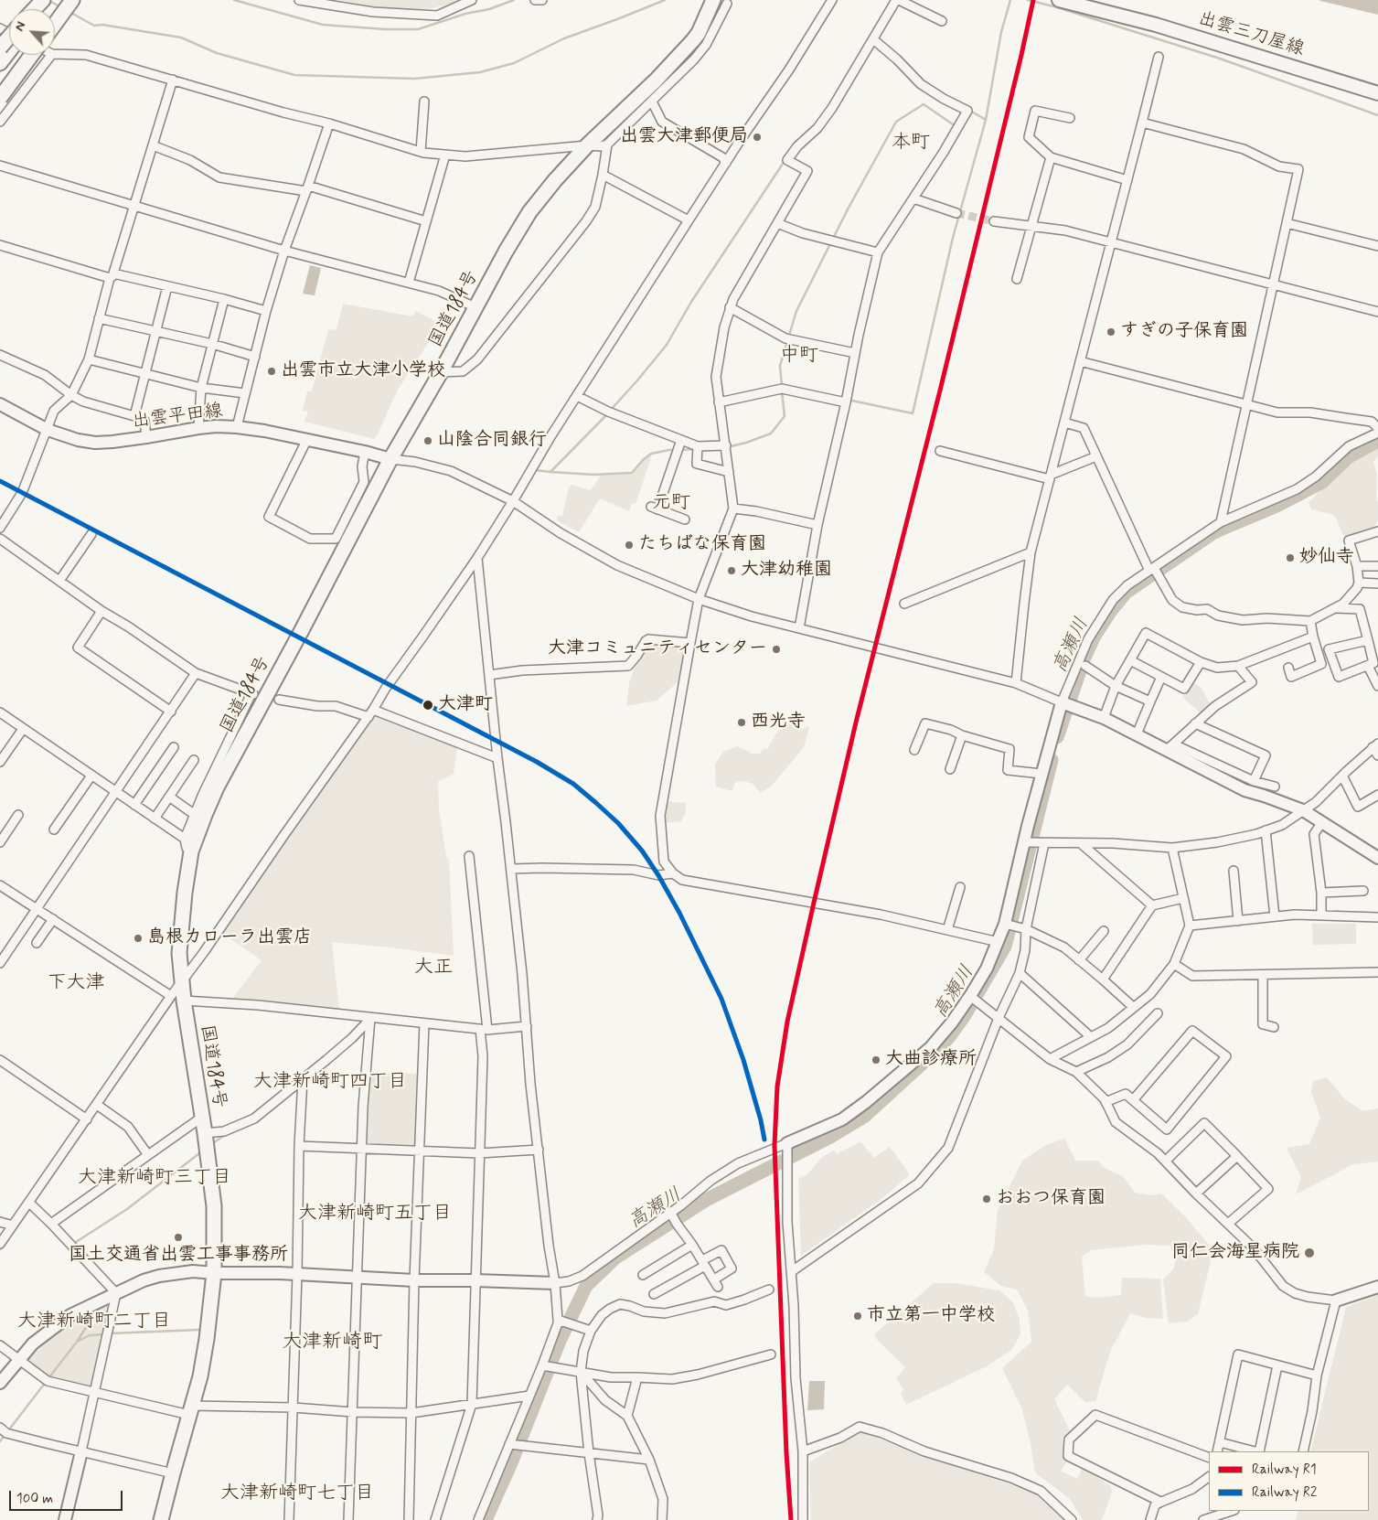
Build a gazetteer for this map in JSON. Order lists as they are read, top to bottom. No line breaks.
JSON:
{"streets":{"highway":["国道184号"],"main road":["出雲三刀屋線"],"street":["出雲平田線"]},"crossings":[["国道184号","出雲平田線"]],"districts":["本町","中町","元町","大正","下大津","大津新崎町四丁目","大津新崎町三丁目","大津新崎町五丁目","大津新崎町二丁目","大津新崎町","大津新崎町七丁目"],"water":["高瀬川"],"places":["出雲大津郵便局","すぎの子保育園","出雲市立大津小学校","山陰合同銀行","たちばな保育園","妙仙寺","大津幼稚園","大津コミュニティセンター","大津町","西光寺","島根カローラ出雲店","大曲診療所","おおつ保育園","国土交通省出雲工事事務所","同仁会海星病院","市立第一中学校"],"lines":["rail line R1","rail line R2"],"legend":["Railway R1","Railway R2"],"scale_bar":"100 m","north":"top left"}
